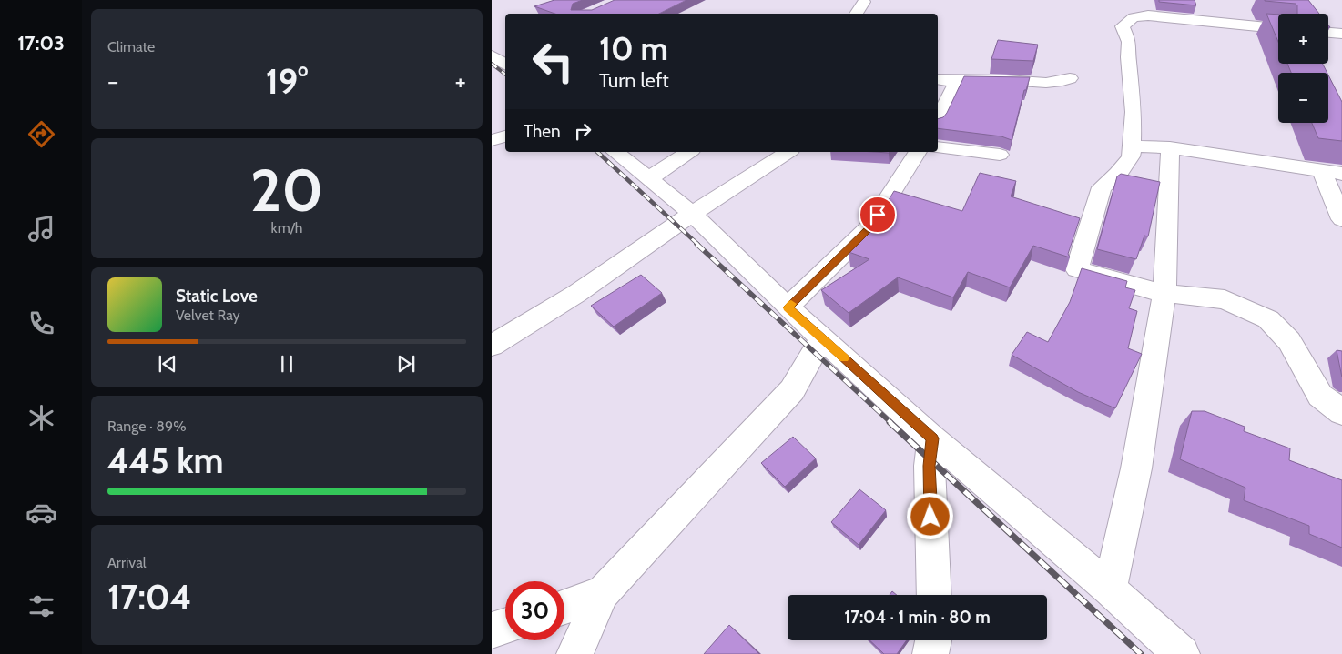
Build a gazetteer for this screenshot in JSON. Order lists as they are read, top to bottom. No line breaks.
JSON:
{"page":{"tabs":"17:03","tile":["Climate",["20","km/h"],["Range · 89%","445 km"],["Arrival","17:04"]],"map_buttons":["+","−"],"turn":["10 m","Turn left"],"heat":["−","19°","+"],"then":"Then","song":["Static Love","Velvet Ray"],"limit":"30","trip":"17:04 · 1 min · 80 m"}}
